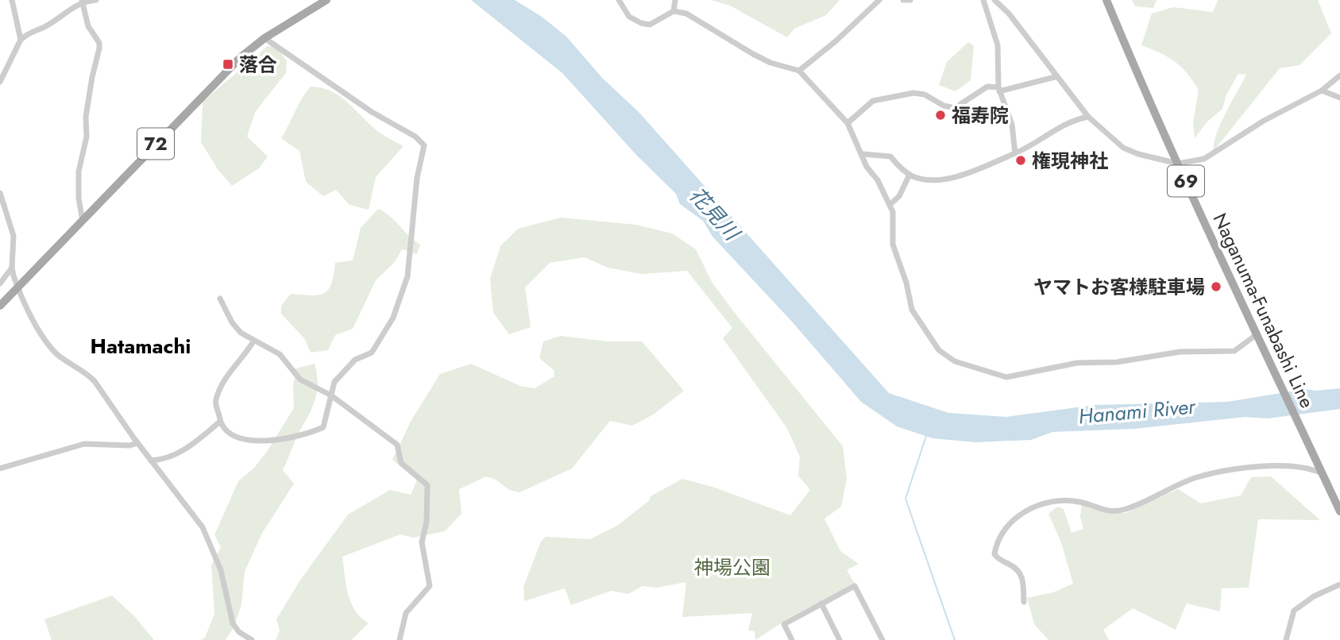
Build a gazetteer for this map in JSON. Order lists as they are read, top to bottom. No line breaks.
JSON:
{"streets":{"main road":["72","69","Naganuma-Funabashi Line"]},"districts":["Hatamachi"],"water":["花見川","Hanami River"],"parks":["神場公園"],"places":{"transit":["落合"],"other":["福寿院","権現神社","ヤマトお客様駐車場"]}}
